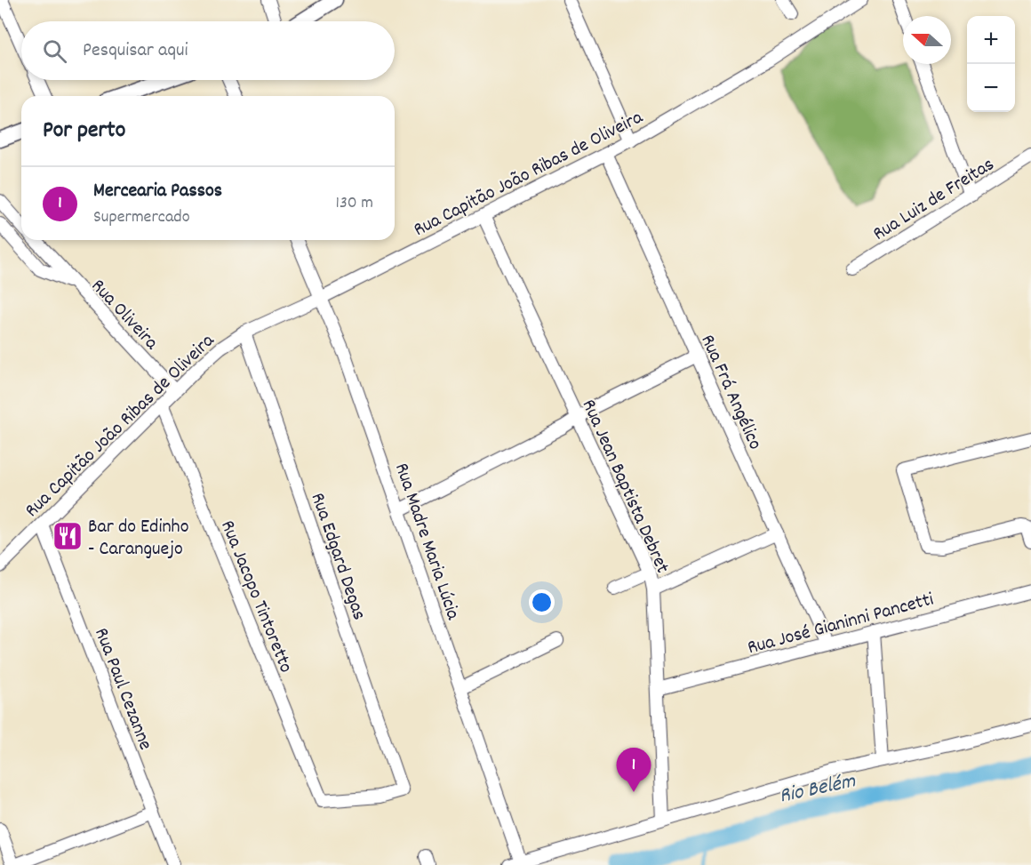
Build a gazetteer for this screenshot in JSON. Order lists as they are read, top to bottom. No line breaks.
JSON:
{"streets":{"street":["Rua Capitão João Ribas de Oliveira","Rua Luiz de Freitas","Rua Oliveira","Rua Frá Angélico","Rua Jean Baptista Debret","Rua Madre Maria Lúcia","Rua Edgard Degas","Rua Jacopo Tintoretto","Rua José Gianinni Pancetti","Rua Paul Cezanne"]},"crossings":[["Rua Capitão João Ribas de Oliveira","Rua Oliveira"],["Rua Capitão João Ribas de Oliveira","Rua Frá Angélico"],["Rua Capitão João Ribas de Oliveira","Rua Jean Baptista Debret"],["Rua Capitão João Ribas de Oliveira","Rua Madre Maria Lúcia"],["Rua Capitão João Ribas de Oliveira","Rua Edgard Degas"],["Rua Capitão João Ribas de Oliveira","Rua Jacopo Tintoretto"],["Rua Capitão João Ribas de Oliveira","Rua Paul Cezanne"],["Rua Frá Angélico","Rua José Gianinni Pancetti"],["Rua Jean Baptista Debret","Rua José Gianinni Pancetti"],["Rua Edgard Degas","Rua Jacopo Tintoretto"]],"water":["Rio Belém"],"places":{"restaurant":["Bar do Edinho - Caranguejo"]},"north":"left","page":{"map_buttons":["+","−"],"search":"Pesquisar aqui","heading":"Por perto","list":[{"mark":"1","name":"Mercearia Passos","note":"Supermercado","value":"130 m"}],"pins":"1"}}
